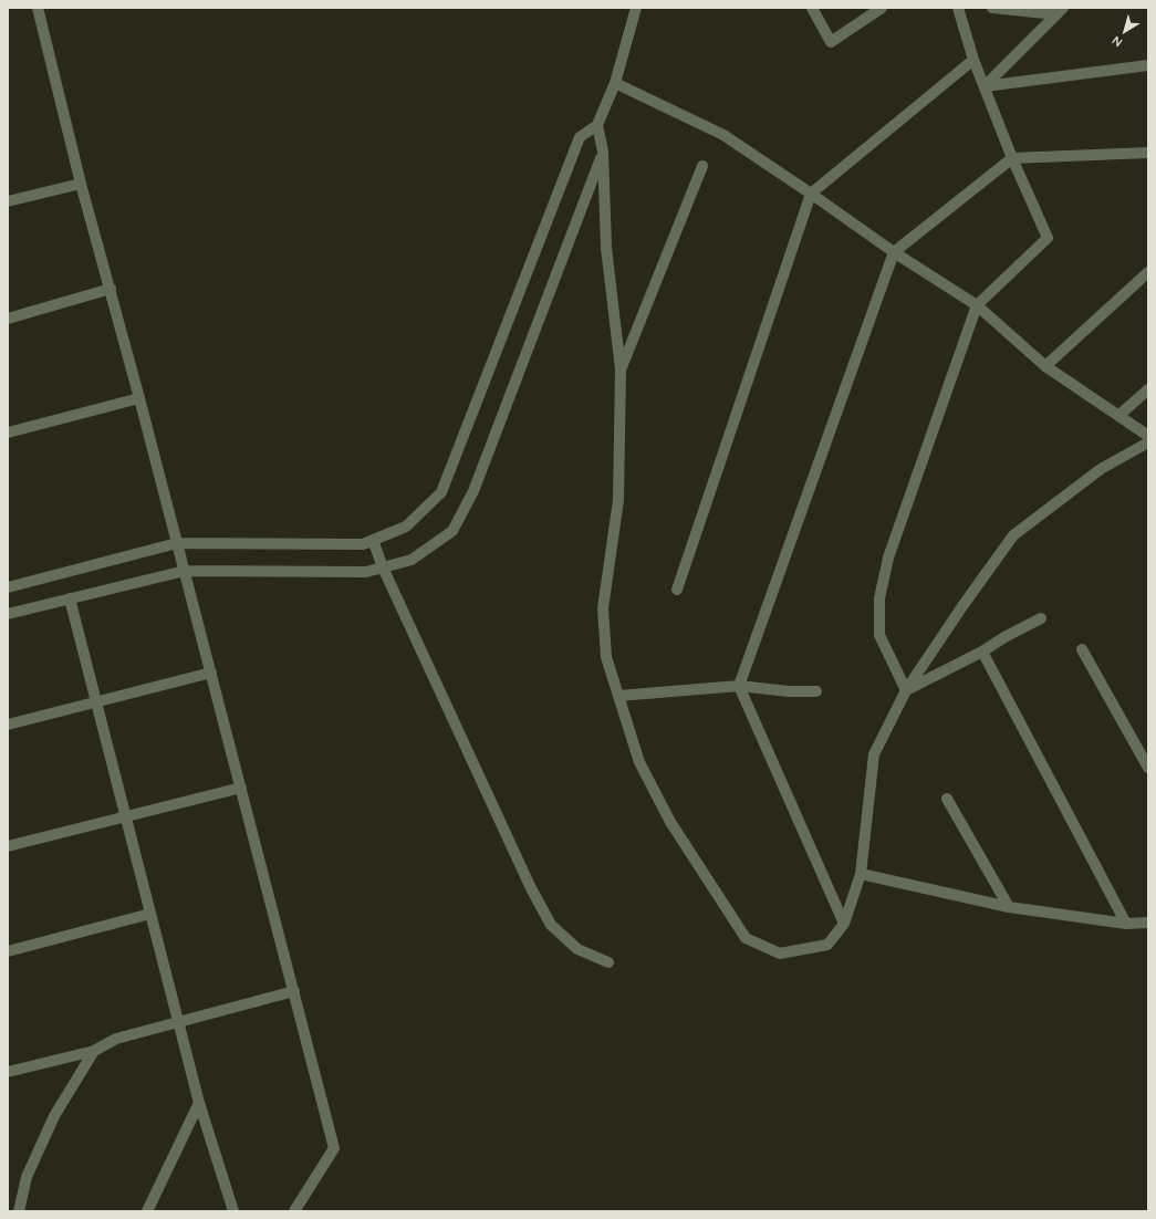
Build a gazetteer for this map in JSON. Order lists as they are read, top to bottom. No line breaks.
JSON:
{"north":"bottom left"}
